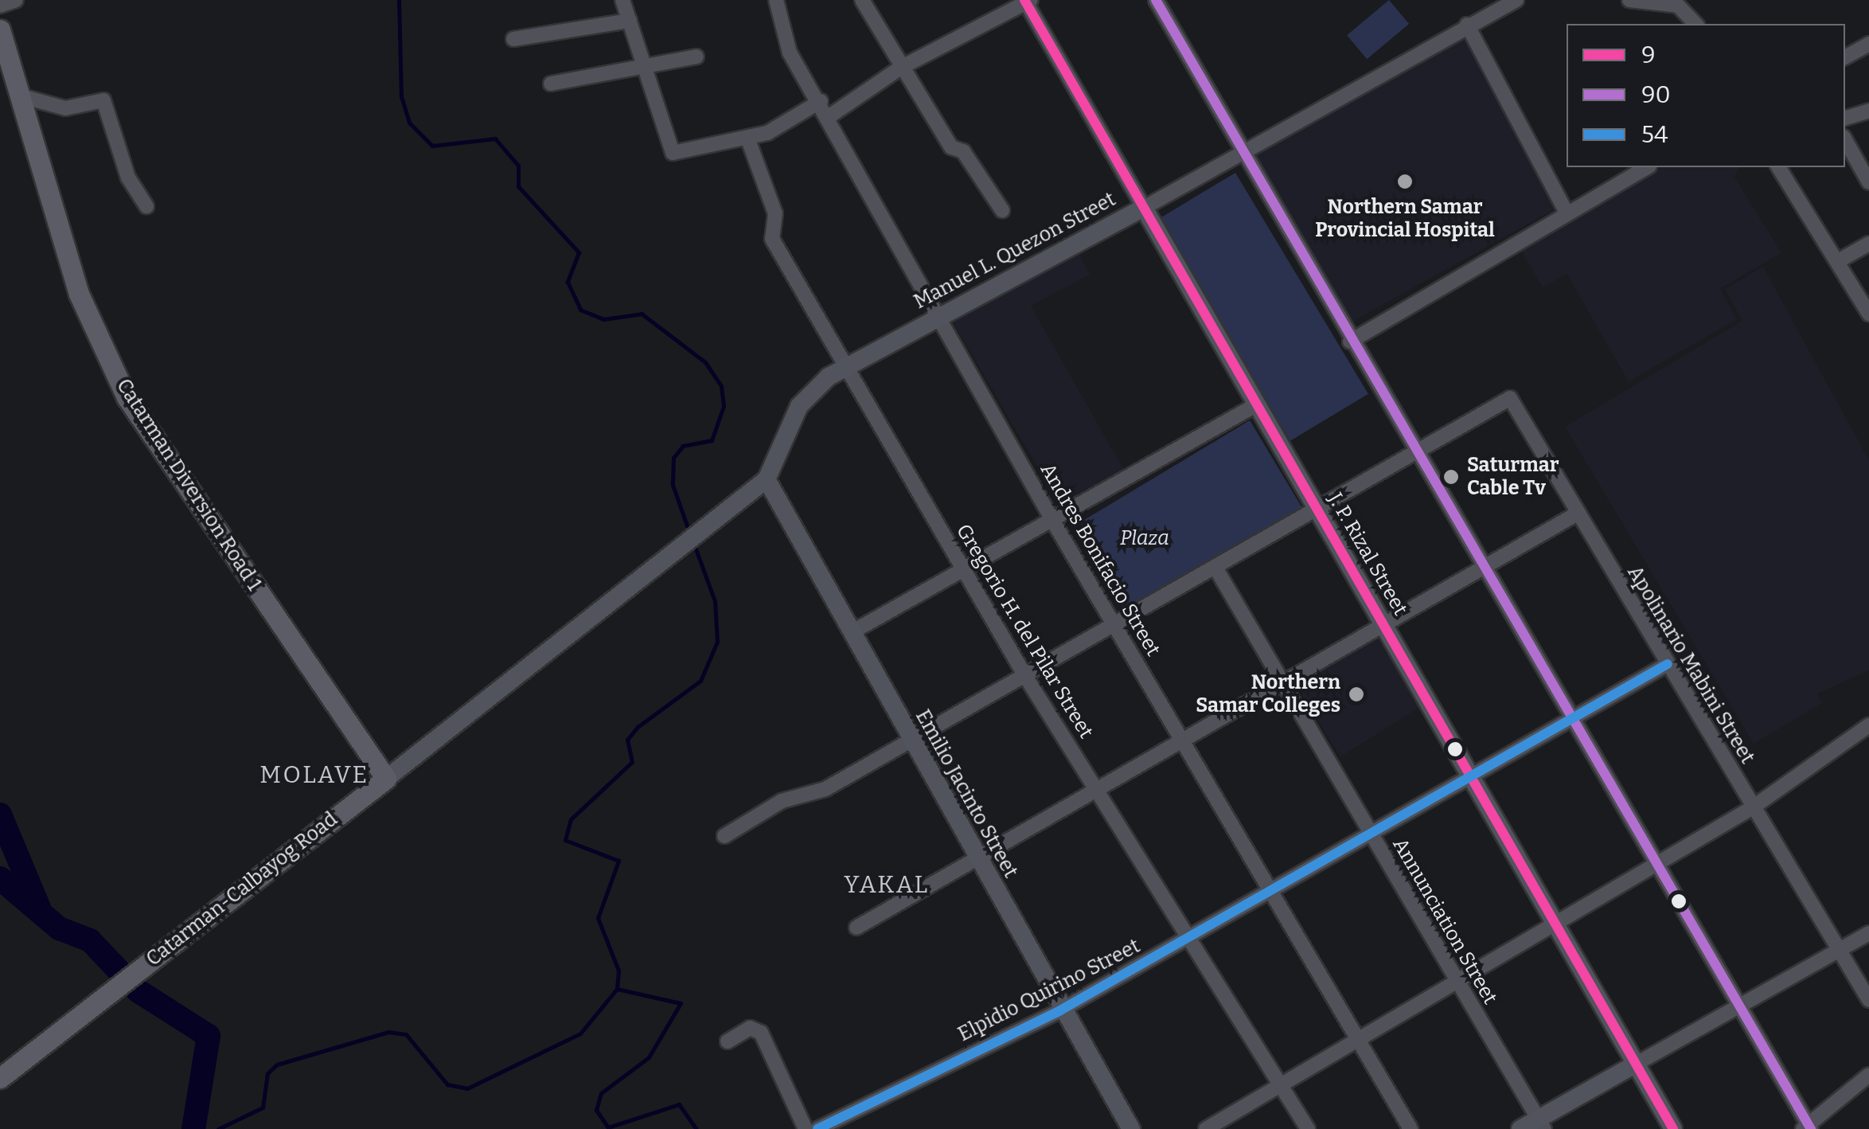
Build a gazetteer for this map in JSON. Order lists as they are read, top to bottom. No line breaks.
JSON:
{"streets":{"main road":["Manuel L. Quezon Street","Catarman Diversion Road 1","J. P. Rizal Street","Emilio Jacinto Street","Catarman-Calbayog Road"],"street":["Andres Bonifacio Street","Gregorio H. del Pilar Street","Apolinario Mabini Street","Annunciation Street","Elpidio Quirino Street"]},"crossings":[["Manuel L. Quezon Street","J. P. Rizal Street"],["Manuel L. Quezon Street","Andres Bonifacio Street"],["Manuel L. Quezon Street","Gregorio H. del Pilar Street"],["Manuel L. Quezon Street","Emilio Jacinto Street"],["Manuel L. Quezon Street","Catarman-Calbayog Road"],["Catarman Diversion Road 1","Catarman-Calbayog Road"],["J. P. Rizal Street","Elpidio Quirino Street"],["Andres Bonifacio Street","Elpidio Quirino Street"],["Gregorio H. del Pilar Street","Elpidio Quirino Street"],["Apolinario Mabini Street","Elpidio Quirino Street"],["Emilio Jacinto Street","Elpidio Quirino Street"],["Annunciation Street","Elpidio Quirino Street"]],"districts":["MOLAVE","YAKAL"],"parks":["Plaza"],"places":["Northern Samar Provincial Hospital","Saturmar Cable Tv","Northern Samar Colleges"],"lines":["transit line 9","transit line 90","transit line 54"],"legend":["9","90","54"]}
